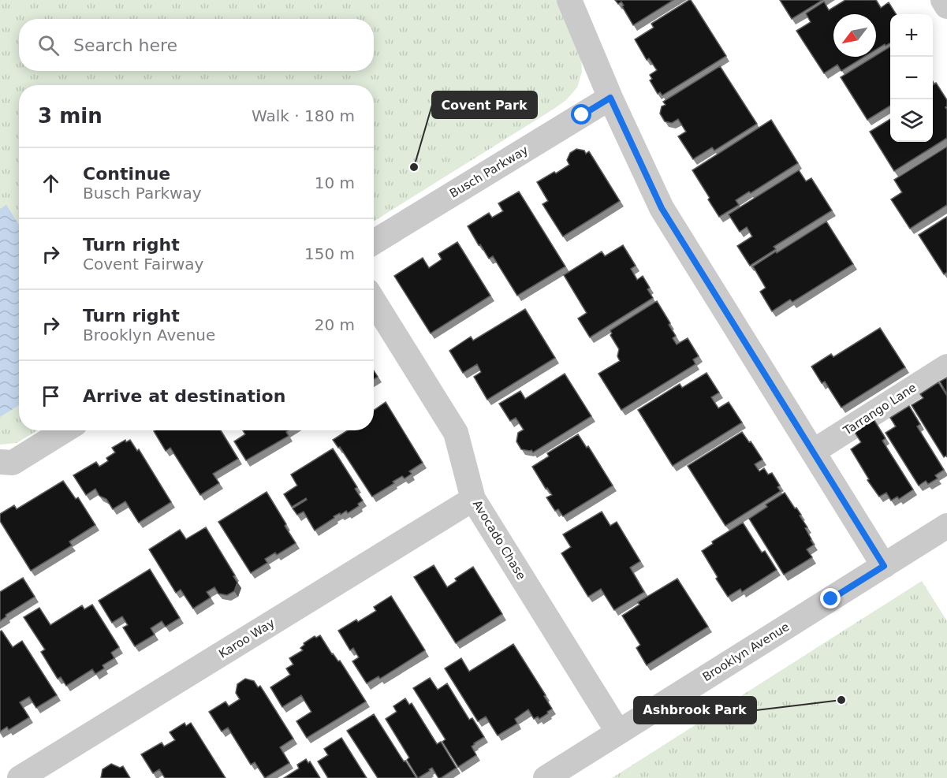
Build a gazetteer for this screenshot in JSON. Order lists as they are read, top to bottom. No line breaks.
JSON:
{"streets":{"street":["Busch Parkway","Tarrango Lane","Avocado Chase","Karoo Way","Brooklyn Avenue"]},"crossings":[["Avocado Chase","Karoo Way"],["Avocado Chase","Brooklyn Avenue"]],"places":["Covent Park","Ashbrook Park"],"north":"bottom left","page":{"map_buttons":["+","−"],"search":"Search here","heading":["3 min","Walk · 180 m"],"list":[["Continue","Busch Parkway","10 m"],["Turn right","Covent Fairway","150 m"],["Turn right","Brooklyn Avenue","20 m"],"Arrive at destination"]}}
